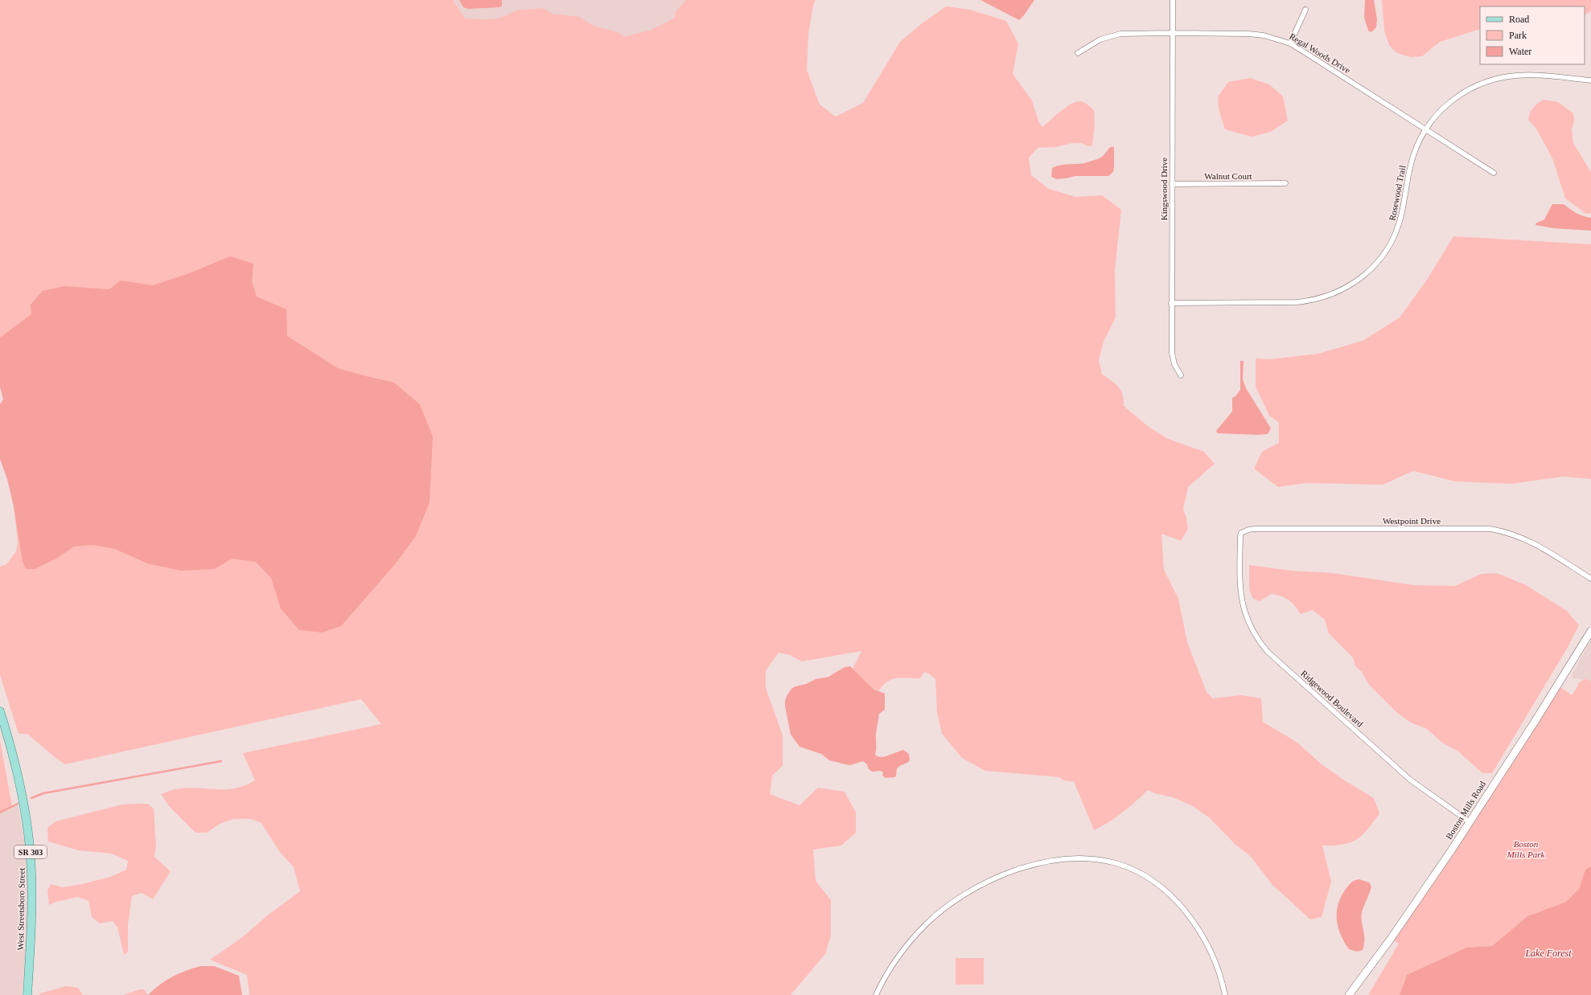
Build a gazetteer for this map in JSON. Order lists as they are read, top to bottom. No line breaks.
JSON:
{"streets":{"main road":["SR 303","West Streetsboro Street"],"street":["Regal Woods Drive","Walnut Court","Kingswood Drive","Rosewood Trail","Westpoint Drive","Ridgewood Boulevard","Boston Mills Road"]},"crossings":[["Regal Woods Drive","Kingswood Drive"],["Regal Woods Drive","Rosewood Trail"],["Walnut Court","Kingswood Drive"],["Kingswood Drive","Rosewood Trail"],["Westpoint Drive","Ridgewood Boulevard"],["Ridgewood Boulevard","Boston Mills Road"]],"water":["Lake Forest"],"parks":["Boston Mills Park"],"legend":["Road","Park","Water"]}
